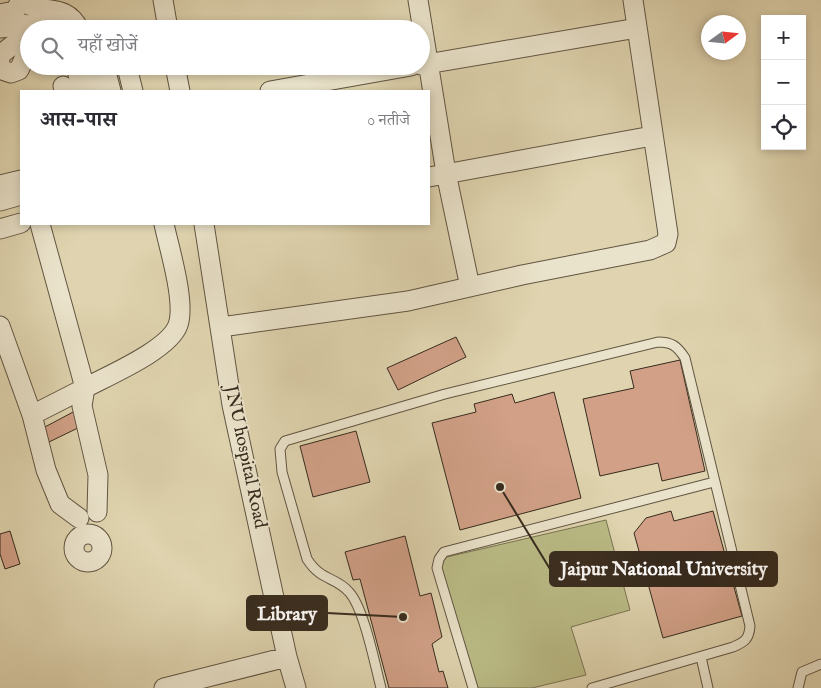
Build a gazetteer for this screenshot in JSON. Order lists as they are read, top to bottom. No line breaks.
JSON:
{"streets":{"street":["JNU hospital Road"]},"places":["Jaipur National University","Library"],"north":"right","page":{"map_buttons":["+","−"],"search":"यहाँ खोजें","heading":["आस-पास","0 नतीजे"]}}
